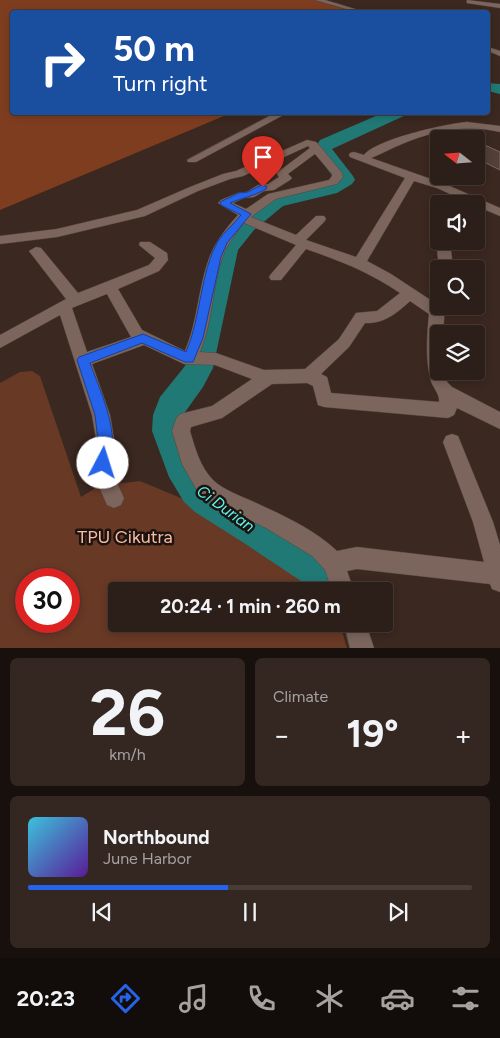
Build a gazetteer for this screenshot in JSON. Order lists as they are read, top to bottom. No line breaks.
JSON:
{"water":["Ci Durian"],"parks":["TPU Cikutra"],"north":"left","page":{"turn":["50 m","Turn right"],"limit":"30","trip":"20:24 · 1 min · 260 m","tile":[["26","km/h"],"Climate"],"heat":["−","19°","+"],"song":["Northbound","June Harbor"],"tabs":"20:23"}}
